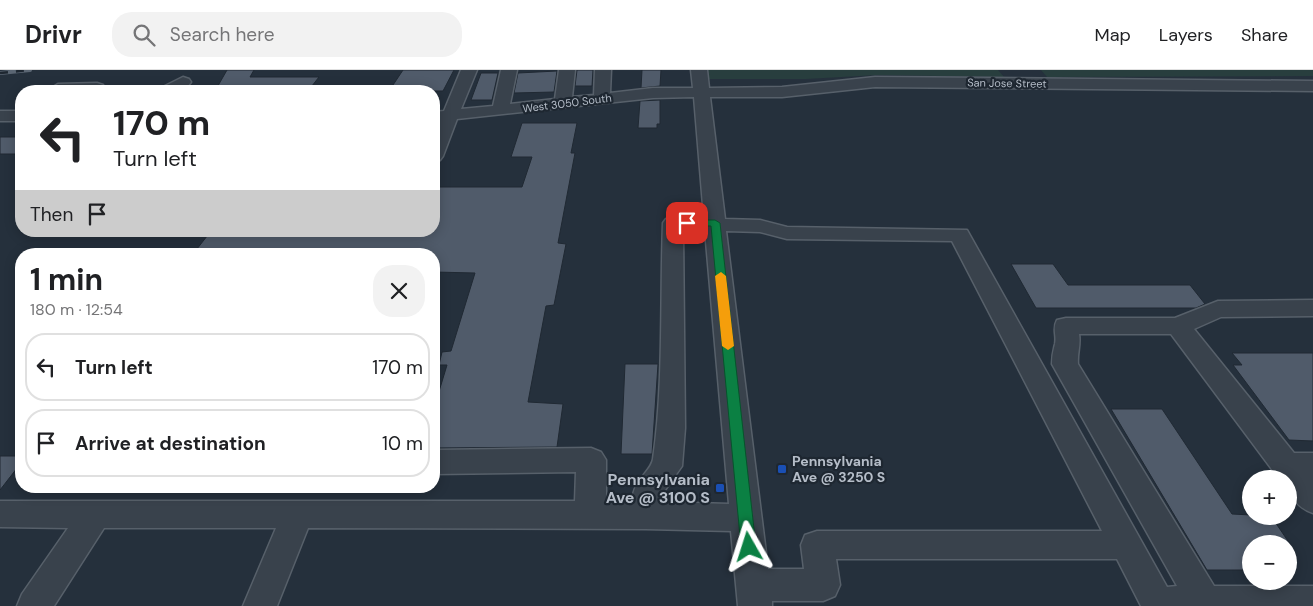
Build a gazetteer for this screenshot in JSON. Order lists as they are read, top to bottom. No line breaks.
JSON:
{"streets":{"street":["San Jose Street","West 3050 South"]},"crossings":[["San Jose Street","West 3050 South"]],"places":{"transit":["Pennsylvania Ave @ 3250 S","Pennsylvania Ave @ 3100 S"]},"page":{"header":"Drivr","search":"Search here","nav":["Map","Layers","Share"],"turn":["170 m","Turn left"],"then":"Then","heading":["1 min","180 m · 12:54"],"list":[{"name":"Turn left","value":"170 m"},{"name":"Arrive at destination","value":"10 m"}],"map_buttons":["+","−"]}}
